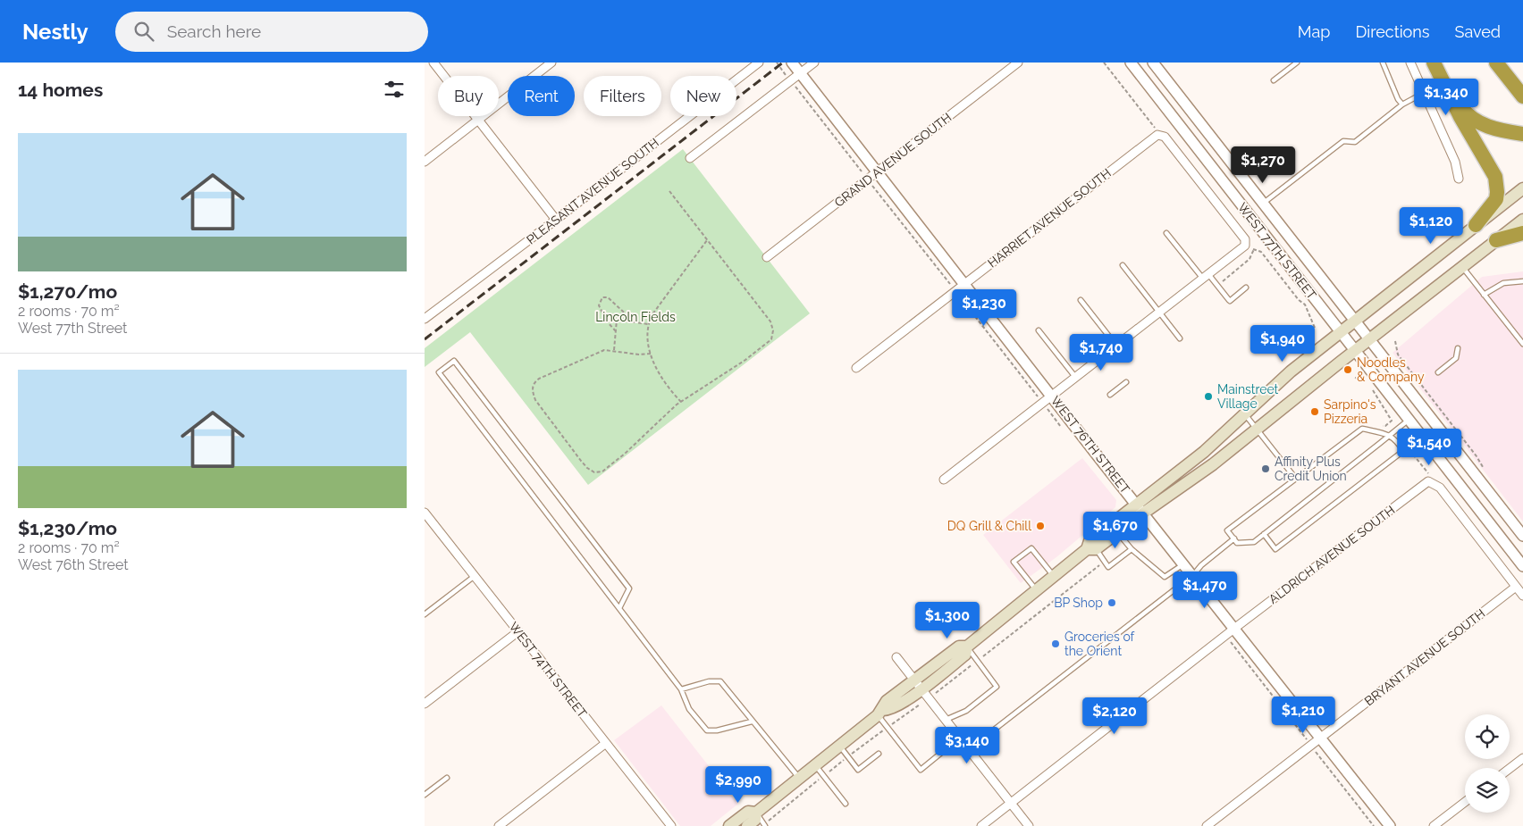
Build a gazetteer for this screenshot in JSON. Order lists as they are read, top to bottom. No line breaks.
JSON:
{"streets":{"street":["GRAND AVENUE SOUTH","PLEASANT AVENUE SOUTH","HARRIET AVENUE SOUTH","WEST 77TH STREET","WEST 76TH STREET","ALDRICH AVENUE SOUTH","BRYANT AVENUE SOUTH","WEST 74TH STREET"]},"crossings":[["GRAND AVENUE SOUTH","WEST 76TH STREET"],["HARRIET AVENUE SOUTH","WEST 76TH STREET"],["WEST 76TH STREET","ALDRICH AVENUE SOUTH"],["WEST 76TH STREET","BRYANT AVENUE SOUTH"]],"parks":["Lincoln Fields"],"places":["Noodles & Company","Mainstreet Village","Sarpino's Pizzeria","Affinity Plus Credit Union","DQ Grill & Chill","BP Shop","Groceries of the Orient"],"page":{"header":"Nestly","search":"Search here","nav":["Map","Directions","Saved"],"heading":"14 homes","chip":["Buy","Rent","Filters","New"],"price":["$1,340","$1,270","$1,120","$1,230","$1,940","$1,740","$1,540","$1,670","$1,470","$1,300","$1,210","$2,120","$3,140","$2,990"],"list":[{"name":"$1,270/mo","note":"2 rooms · 70 m² · West 77th Street"},{"name":"$1,230/mo","note":"2 rooms · 70 m² · West 76th Street"}]}}
